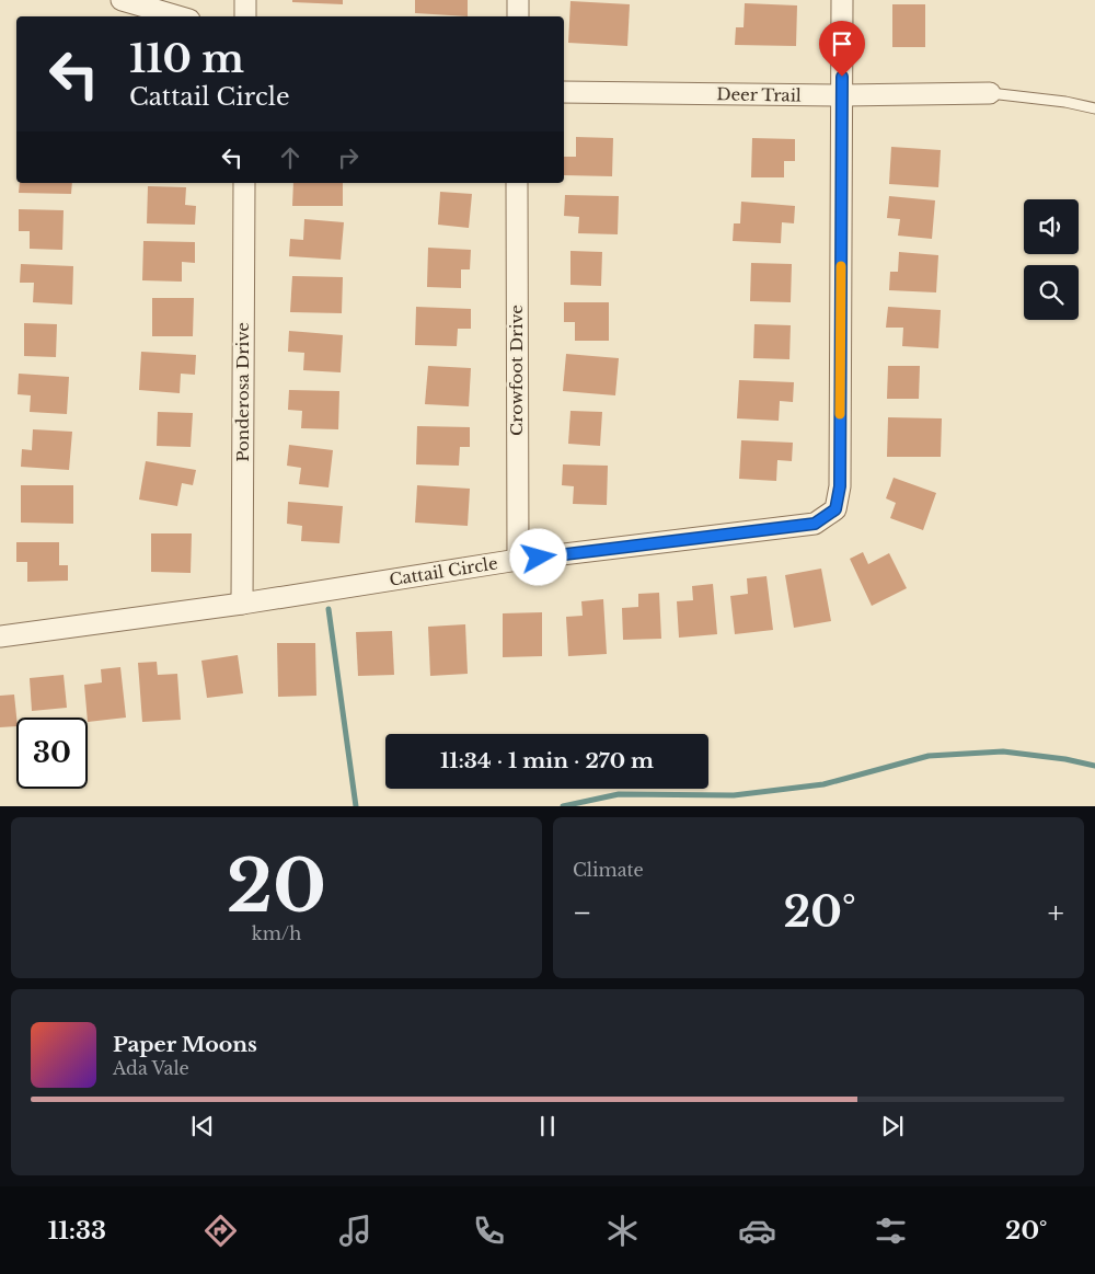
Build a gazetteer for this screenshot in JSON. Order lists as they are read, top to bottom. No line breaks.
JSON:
{"streets":{"street":["Deer Trail","Crowfoot Drive","Ponderosa Drive","Cattail Circle"]},"crossings":[["Deer Trail","Cattail Circle"],["Crowfoot Drive","Cattail Circle"],["Ponderosa Drive","Cattail Circle"]],"page":{"turn":["110 m","Cattail Circle"],"limit":"30","trip":"11:34 · 1 min · 270 m","tile":[["20","km/h"],"Climate"],"heat":["−","20°","+"],"song":["Paper Moons","Ada Vale"],"tabs":["11:33","20°"]}}
